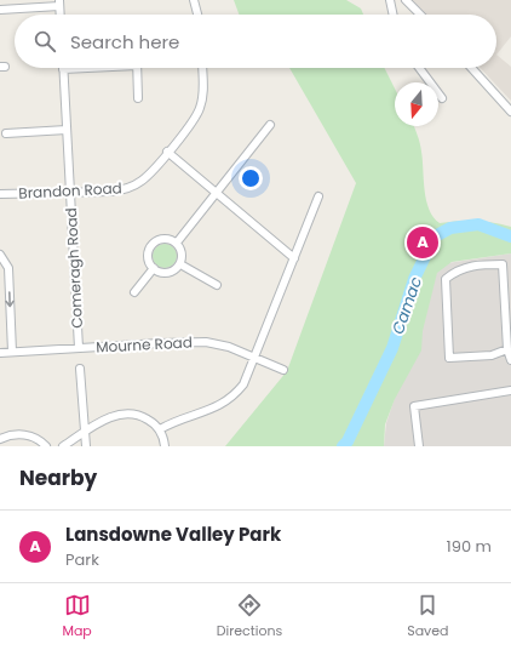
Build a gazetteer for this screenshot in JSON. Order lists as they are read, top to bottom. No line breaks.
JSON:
{"streets":{"street":["Brandon Road","Comeragh Road","Mourne Road"]},"crossings":[["Brandon Road","Comeragh Road"],["Comeragh Road","Mourne Road"]],"water":["Camac"],"north":"bottom","page":{"search":"Search here","pins":"A","heading":"Nearby","list":[{"mark":"A","name":"Lansdowne Valley Park","note":"Park","value":"190 m"}],"nav":["Map","Directions","Saved"]}}
